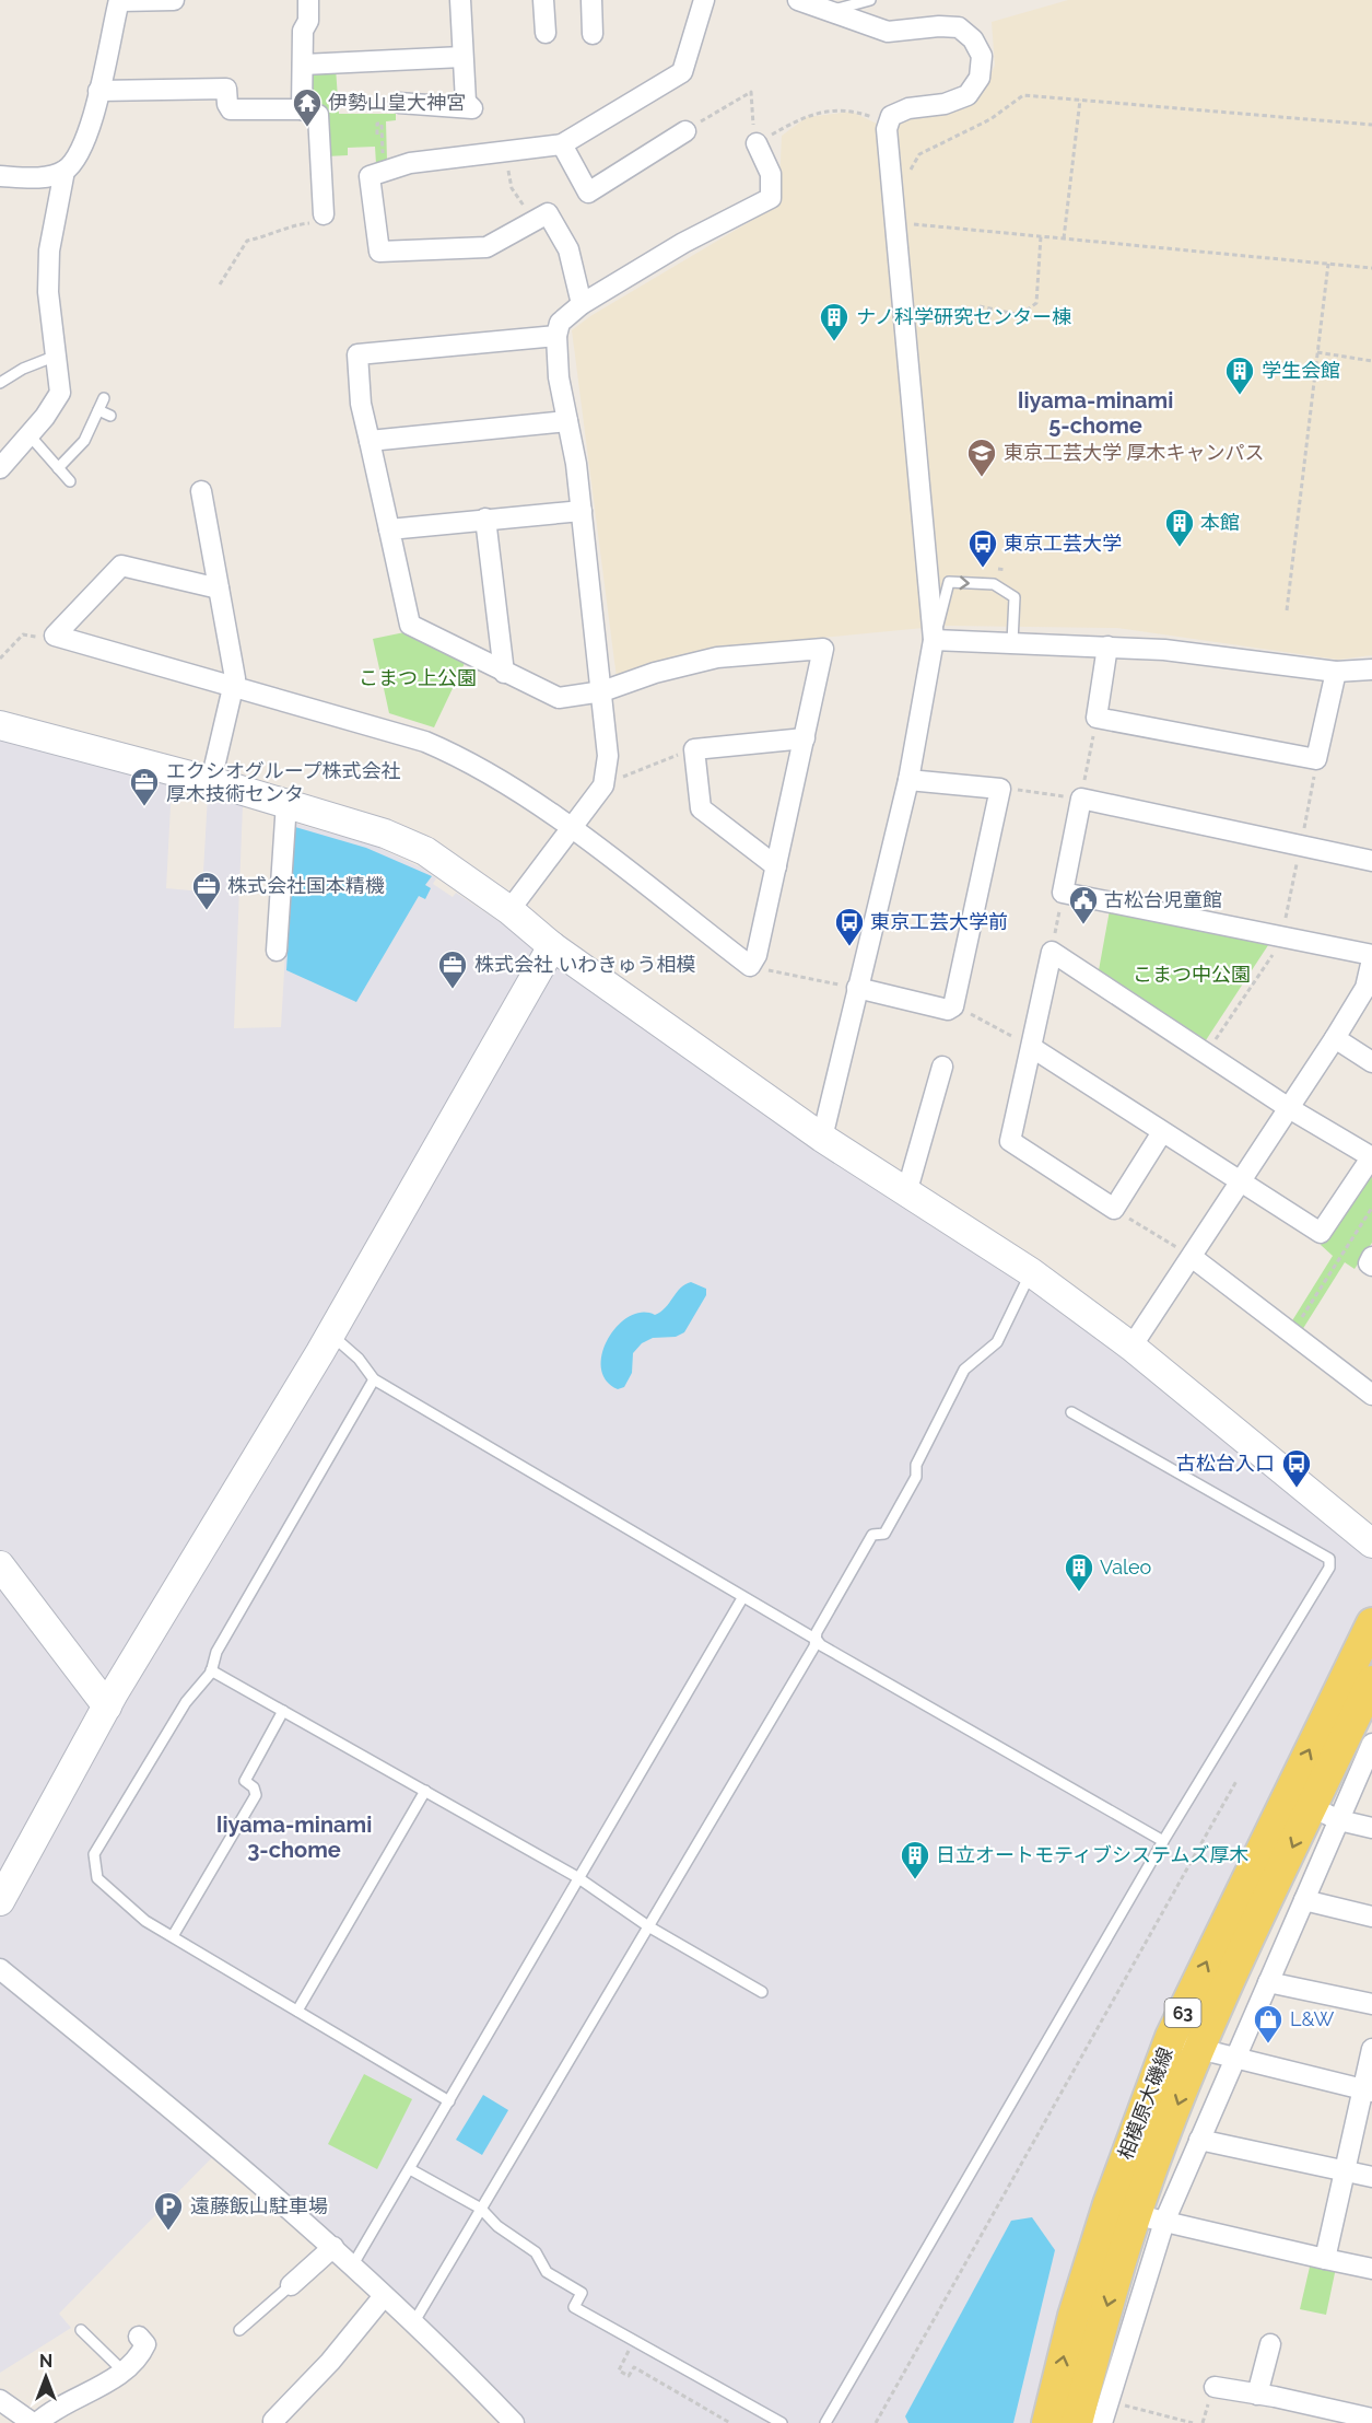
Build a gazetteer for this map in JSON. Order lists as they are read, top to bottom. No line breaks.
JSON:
{"streets":{"main road":["63","相模原大磯線"]},"districts":["Iiyama-minami 5-chome","Iiyama-minami 3-chome"],"parks":["こまつ上公園","こまつ中公園"],"places":{"temple":["伊勢山皇大神宮"],"building":["ナノ科学研究センター棟","学生会館","本館","Valeo","日立オートモティブシステムズ厚木"],"school or university":["東京工芸大学 厚木キャンパス"],"bus stop":["東京工芸大学","東京工芸大学前","古松台入口"],"office":["エクシオグループ株式会社 厚木技術センタ","株式会社国本精機","株式会社 いわきゅう相模"],"public building":["古松台児童館"],"shop":["L&W"],"parking":["遠藤飯山駐車場"]},"north":"top"}
